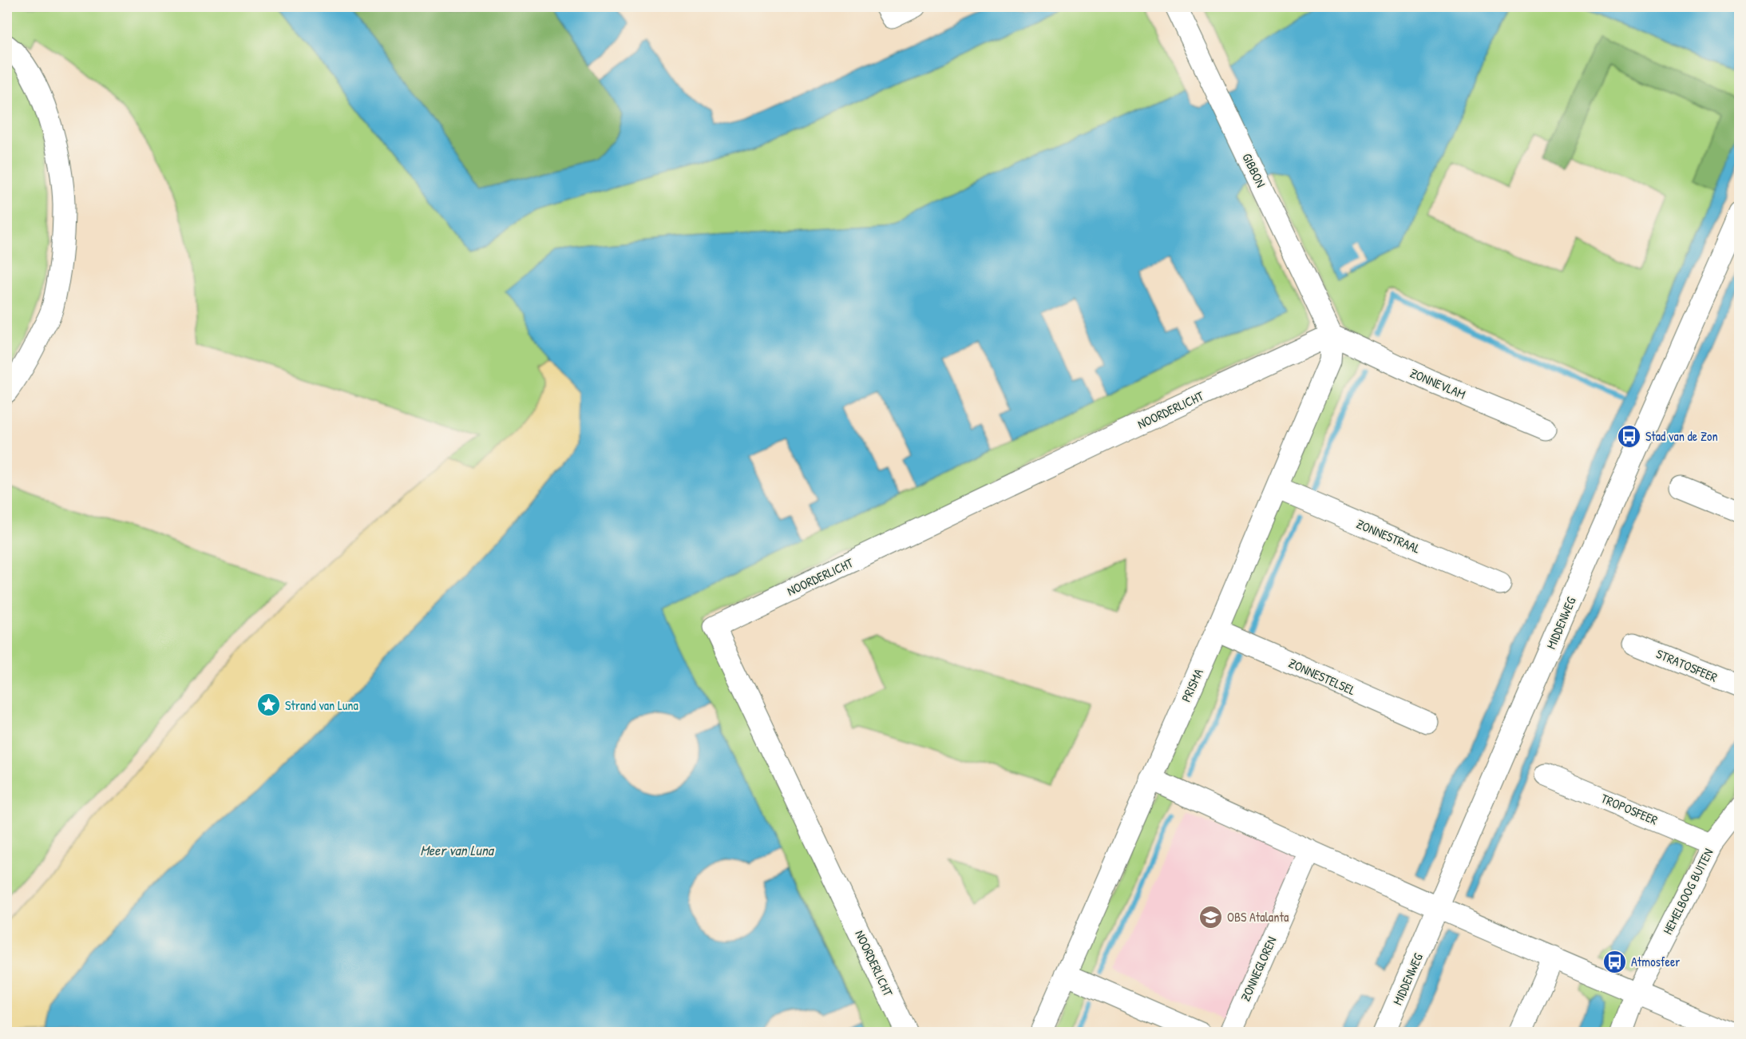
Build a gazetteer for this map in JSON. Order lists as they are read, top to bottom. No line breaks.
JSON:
{"streets":{"street":["GIBBON","ZONNEVLAM","NOORDERLICHT","ZONNESTRAAL","MIDDENWEG","STRATOSFEER","ZONNESTELSEL","PRISMA","TROPOSFEER","HEMELBOOG BUITEN","ZONNEGLOREN"]},"crossings":[["GIBBON","ZONNEVLAM"],["GIBBON","NOORDERLICHT"],["GIBBON","PRISMA"],["ZONNEVLAM","NOORDERLICHT"],["ZONNEVLAM","PRISMA"],["NOORDERLICHT","PRISMA"],["ZONNESTRAAL","PRISMA"],["ZONNESTELSEL","PRISMA"],["TROPOSFEER","HEMELBOOG BUITEN"]],"water":["Meer van Luna"],"places":{"bus stop":["Stad van de Zon","Atmosfeer"],"place":["Strand van Luna"],"school or university":["OBS Atalanta"]}}
